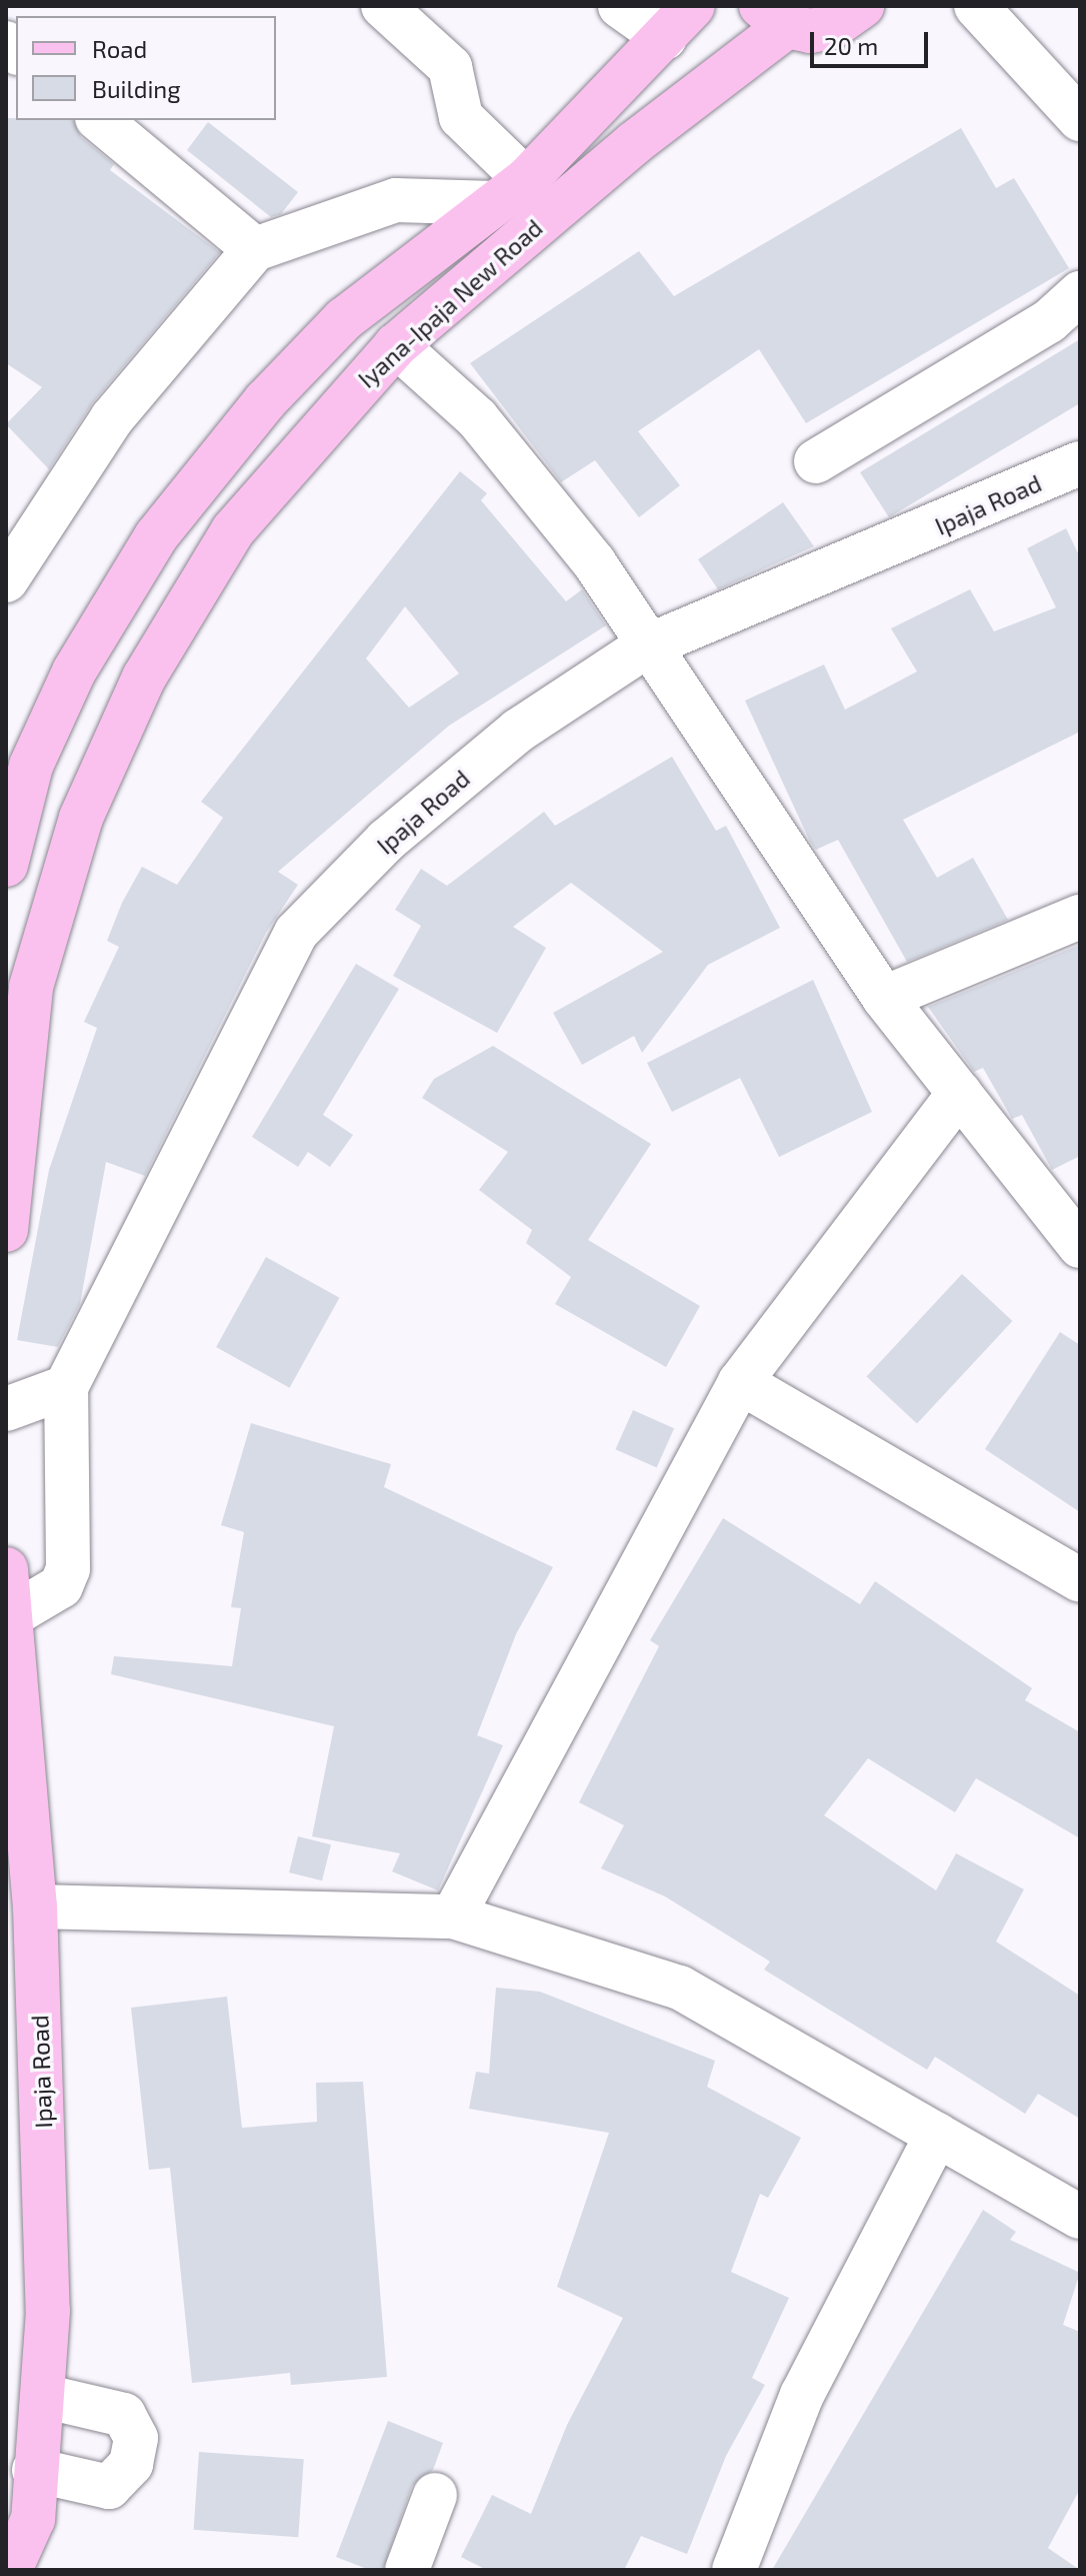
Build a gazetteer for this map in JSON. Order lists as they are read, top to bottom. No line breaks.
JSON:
{"streets":{"main road":["Iyana-Ipaja New Road","Ipaja Road"]},"legend":["Road","Building"],"scale_bar":"20 m"}
